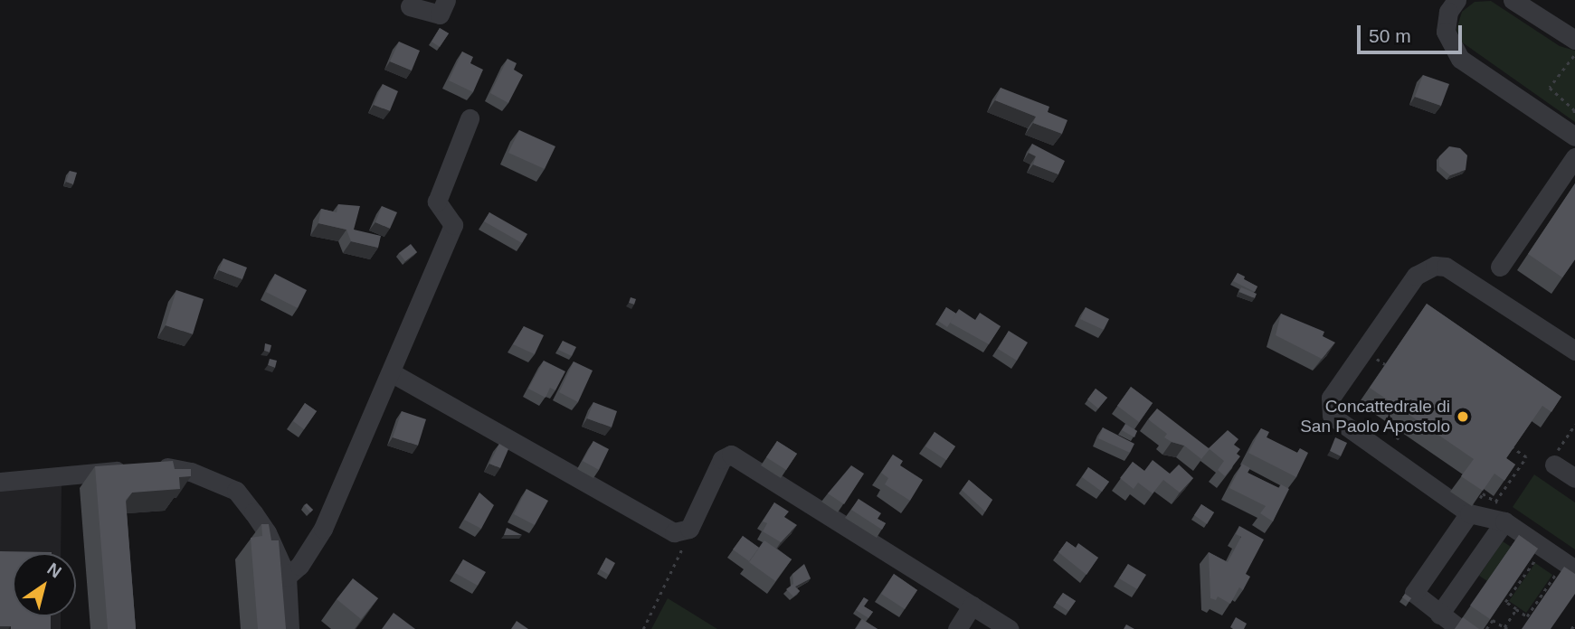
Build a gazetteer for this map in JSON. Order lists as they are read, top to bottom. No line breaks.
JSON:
{"places":["Concattedrale di San Paolo Apostolo"],"scale_bar":"50 m","north":"top right"}
